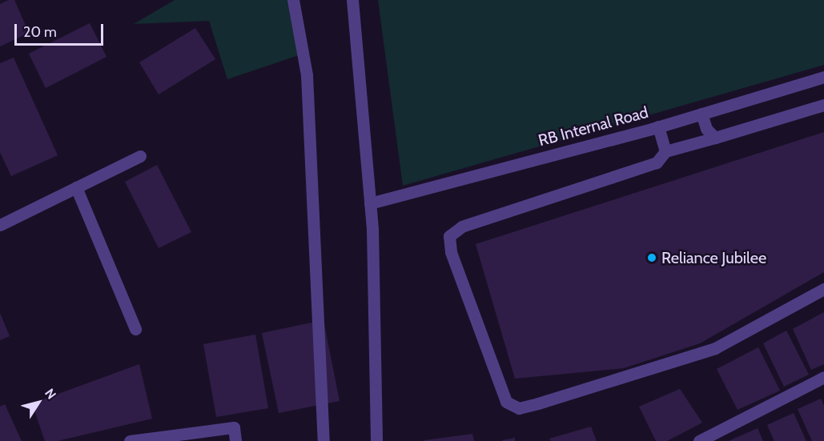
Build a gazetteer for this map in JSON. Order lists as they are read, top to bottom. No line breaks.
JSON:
{"streets":{"street":["RB Internal Road"]},"places":["Reliance Jubilee"],"scale_bar":"20 m","north":"top right"}
